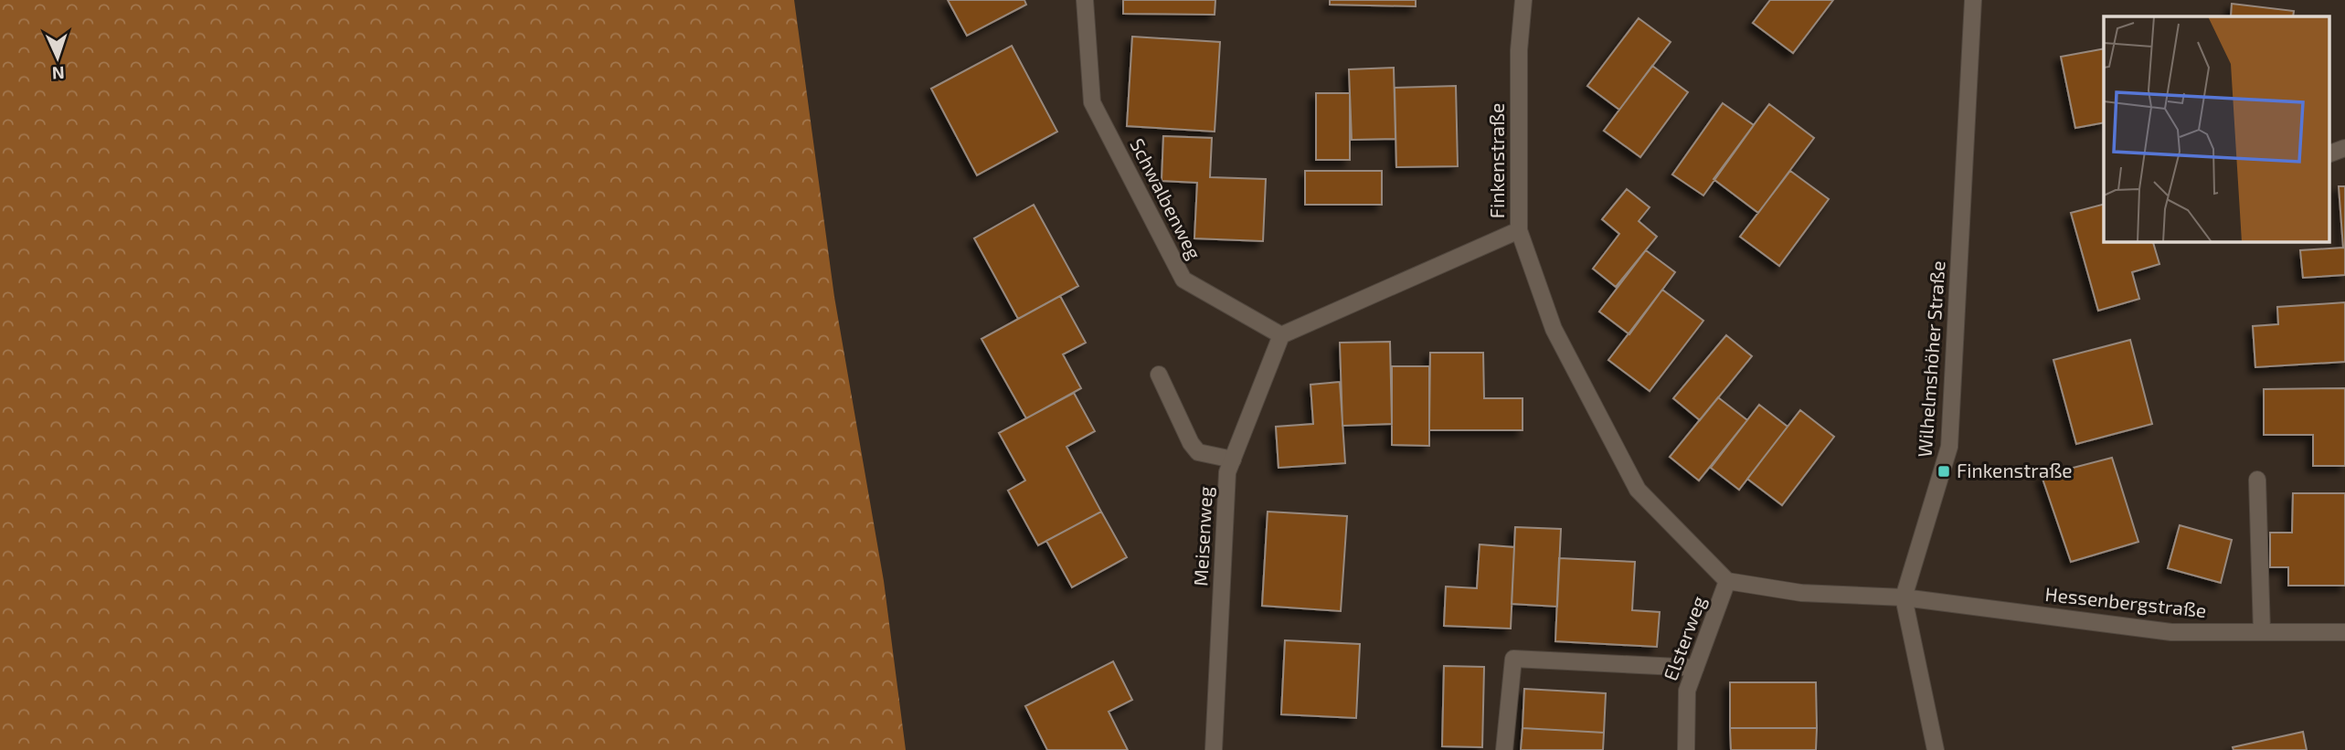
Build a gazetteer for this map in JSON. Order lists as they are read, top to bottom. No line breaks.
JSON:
{"streets":{"street":["Finkenstraße","Schwalbenweg","Wilhelmshöher Straße","Meisenweg","Hessenbergstraße","Elsterweg"]},"crossings":[["Finkenstraße","Elsterweg"],["Schwalbenweg","Meisenweg"],["Wilhelmshöher Straße","Hessenbergstraße"]],"places":{"transit":["Finkenstraße"]},"north":"bottom"}
